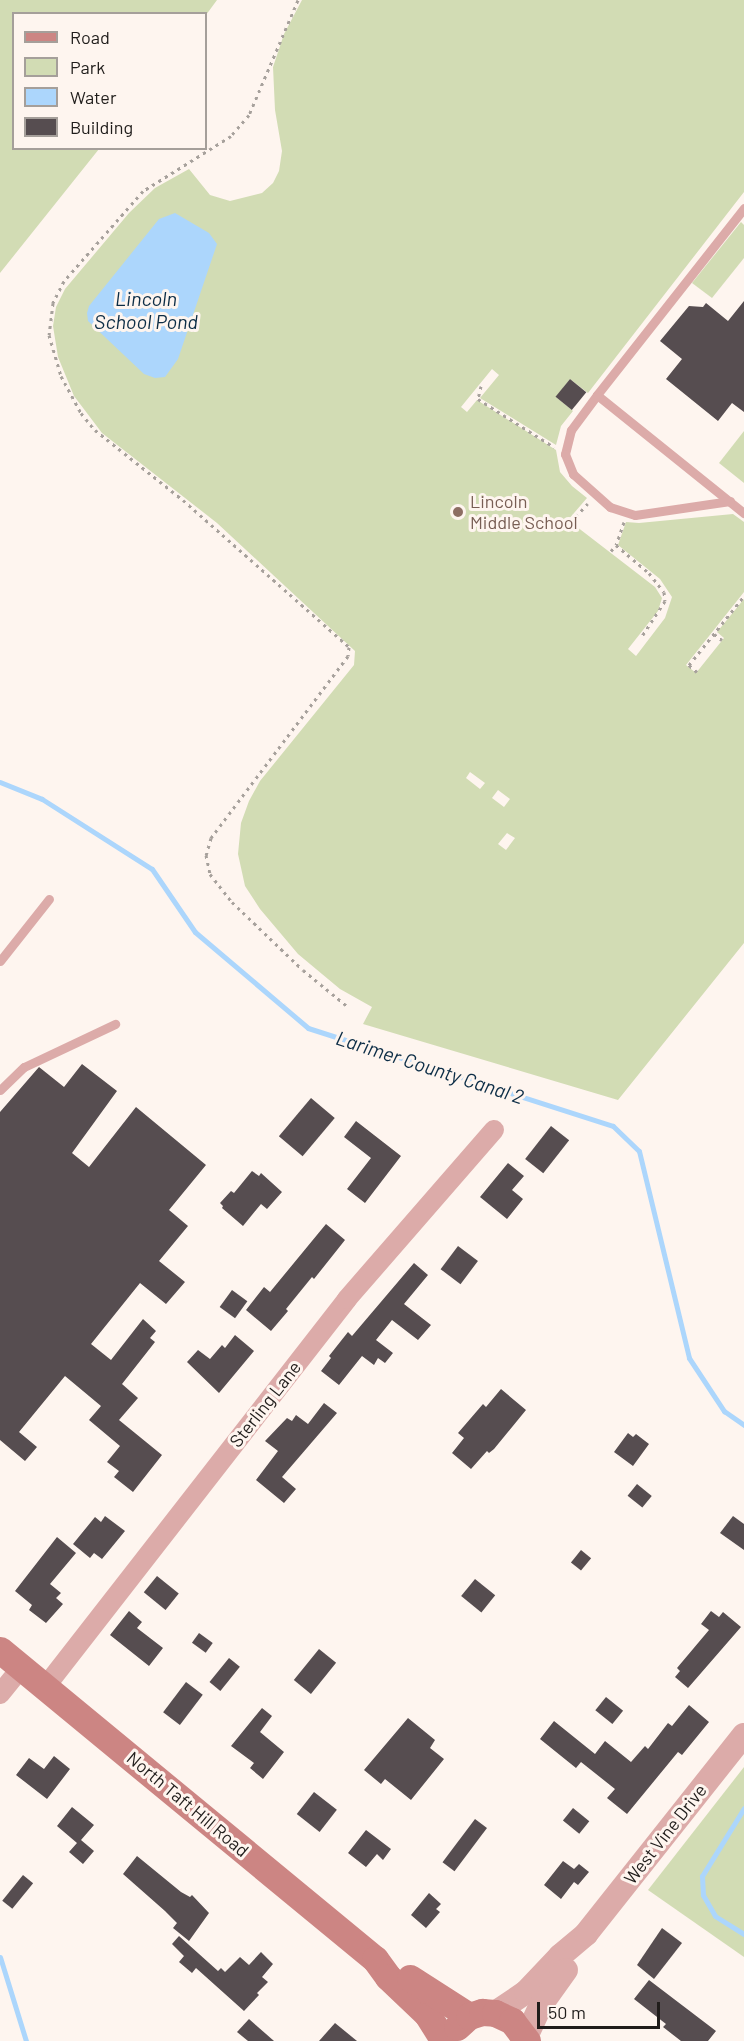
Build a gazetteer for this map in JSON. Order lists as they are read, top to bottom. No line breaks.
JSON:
{"streets":{"main road":["North Taft Hill Road","West Vine Drive"],"street":["Sterling Lane"]},"crossings":[["Sterling Lane","North Taft Hill Road"],["North Taft Hill Road","West Vine Drive"]],"water":["Lincoln School Pond","Larimer County Canal 2"],"places":["Lincoln Middle School"],"legend":["Road","Park","Water","Building"],"scale_bar":"50 m"}
